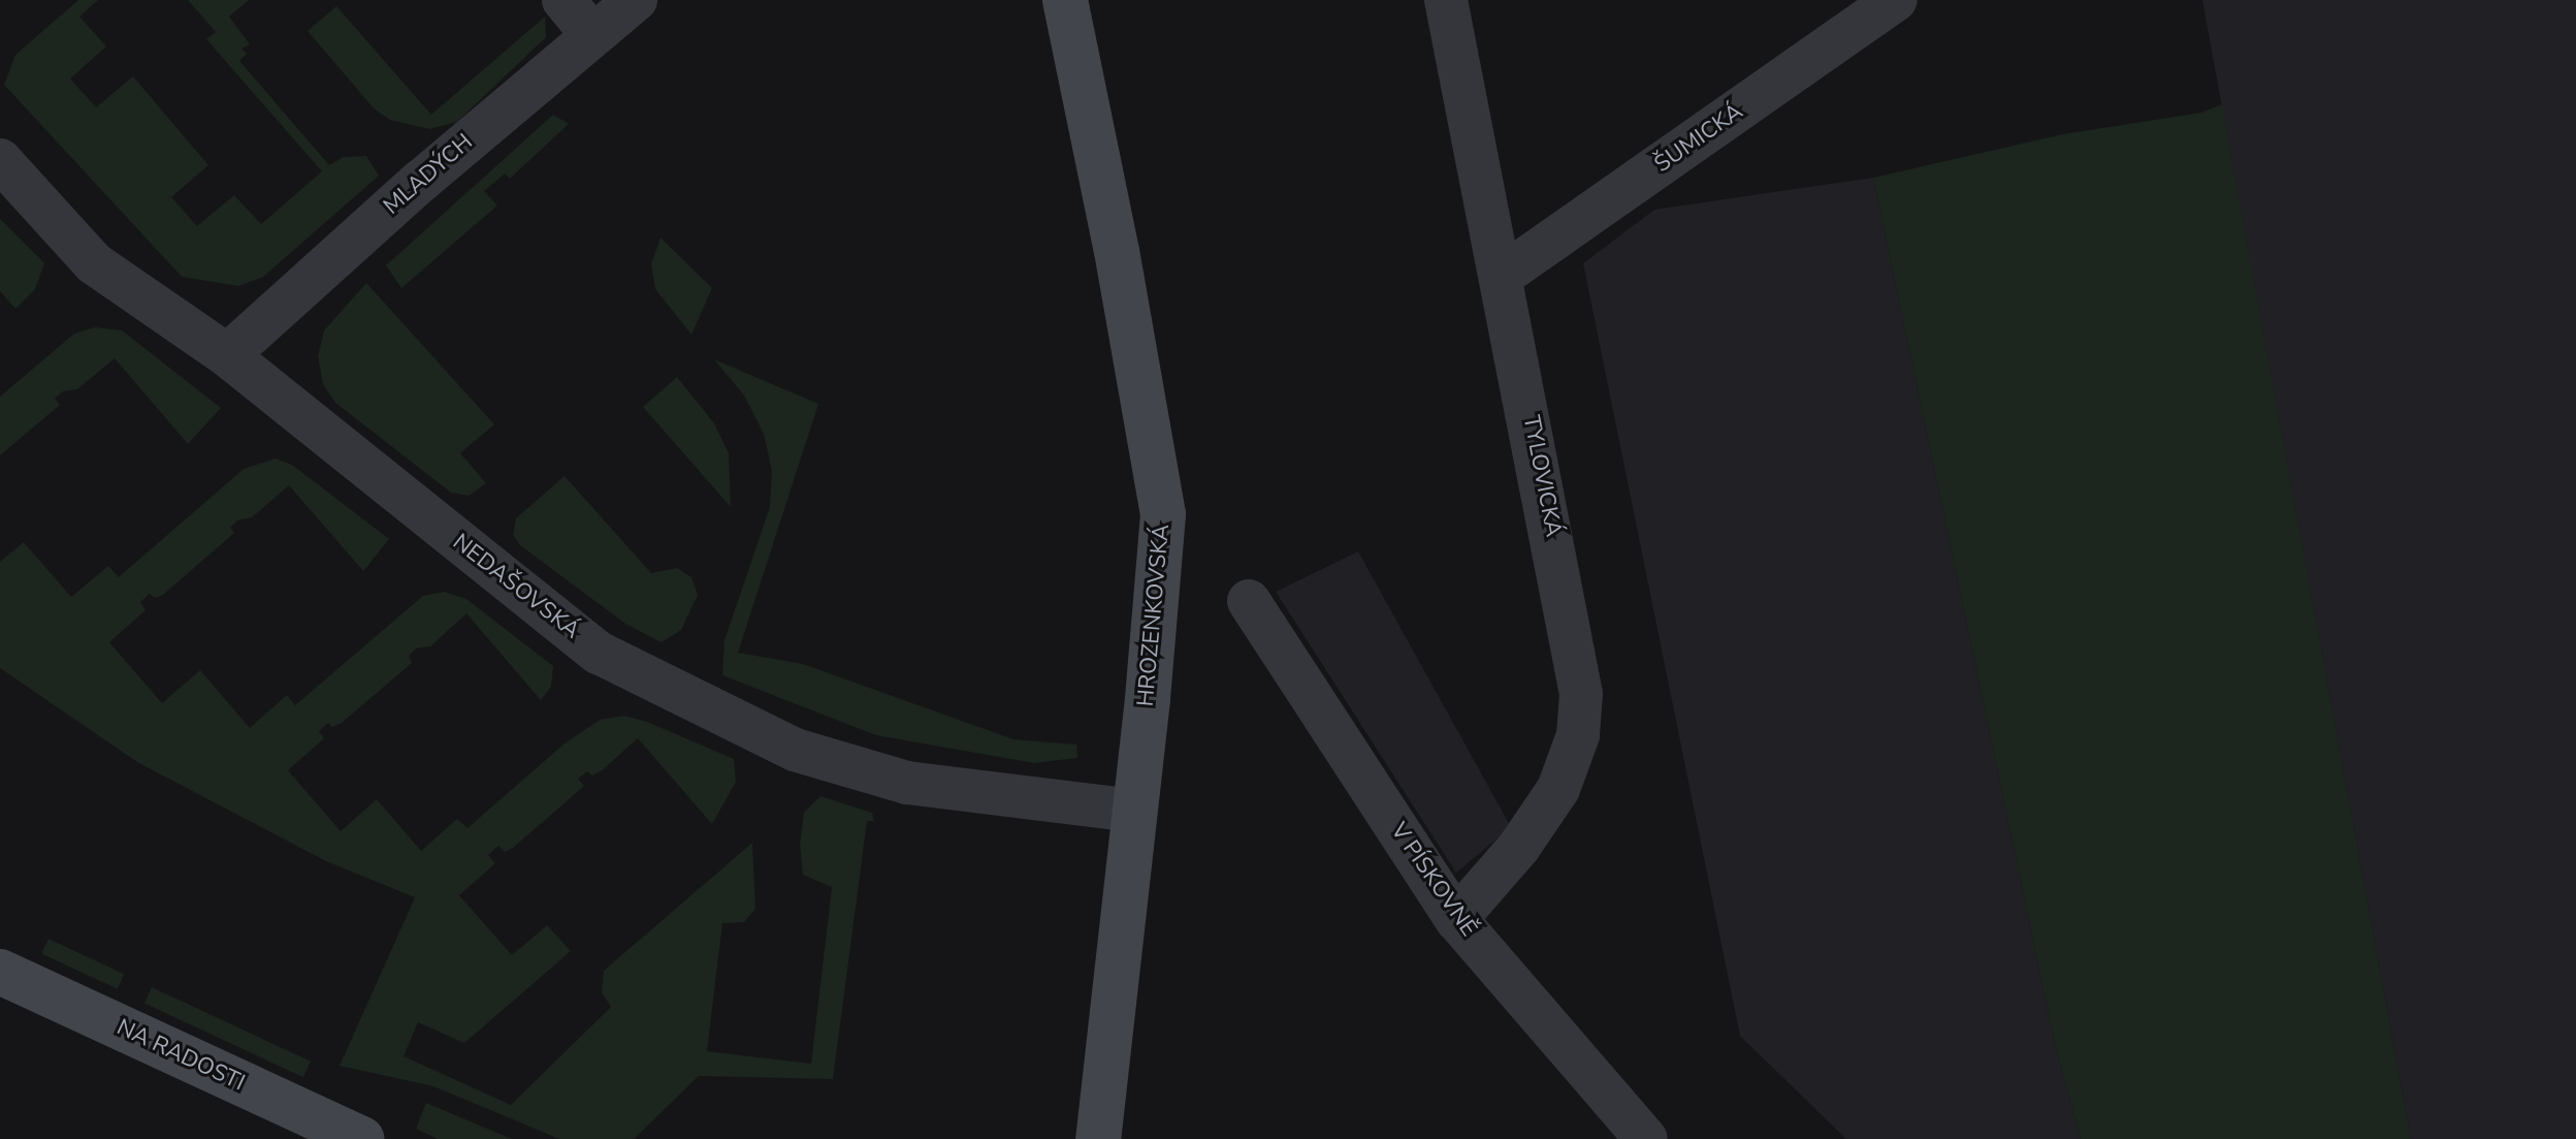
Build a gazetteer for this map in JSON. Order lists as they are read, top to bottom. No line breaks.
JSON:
{"streets":{"street":["ŠUMICKÁ","MLADÝCH","TYLOVICKÁ","NEDAŠOVSKÁ","HROZENKOVSKÁ","V PÍSKOVNĚ","NA RADOSTI"]},"crossings":[["ŠUMICKÁ","TYLOVICKÁ"],["MLADÝCH","NEDAŠOVSKÁ"],["TYLOVICKÁ","V PÍSKOVNĚ"],["NEDAŠOVSKÁ","HROZENKOVSKÁ"]]}
